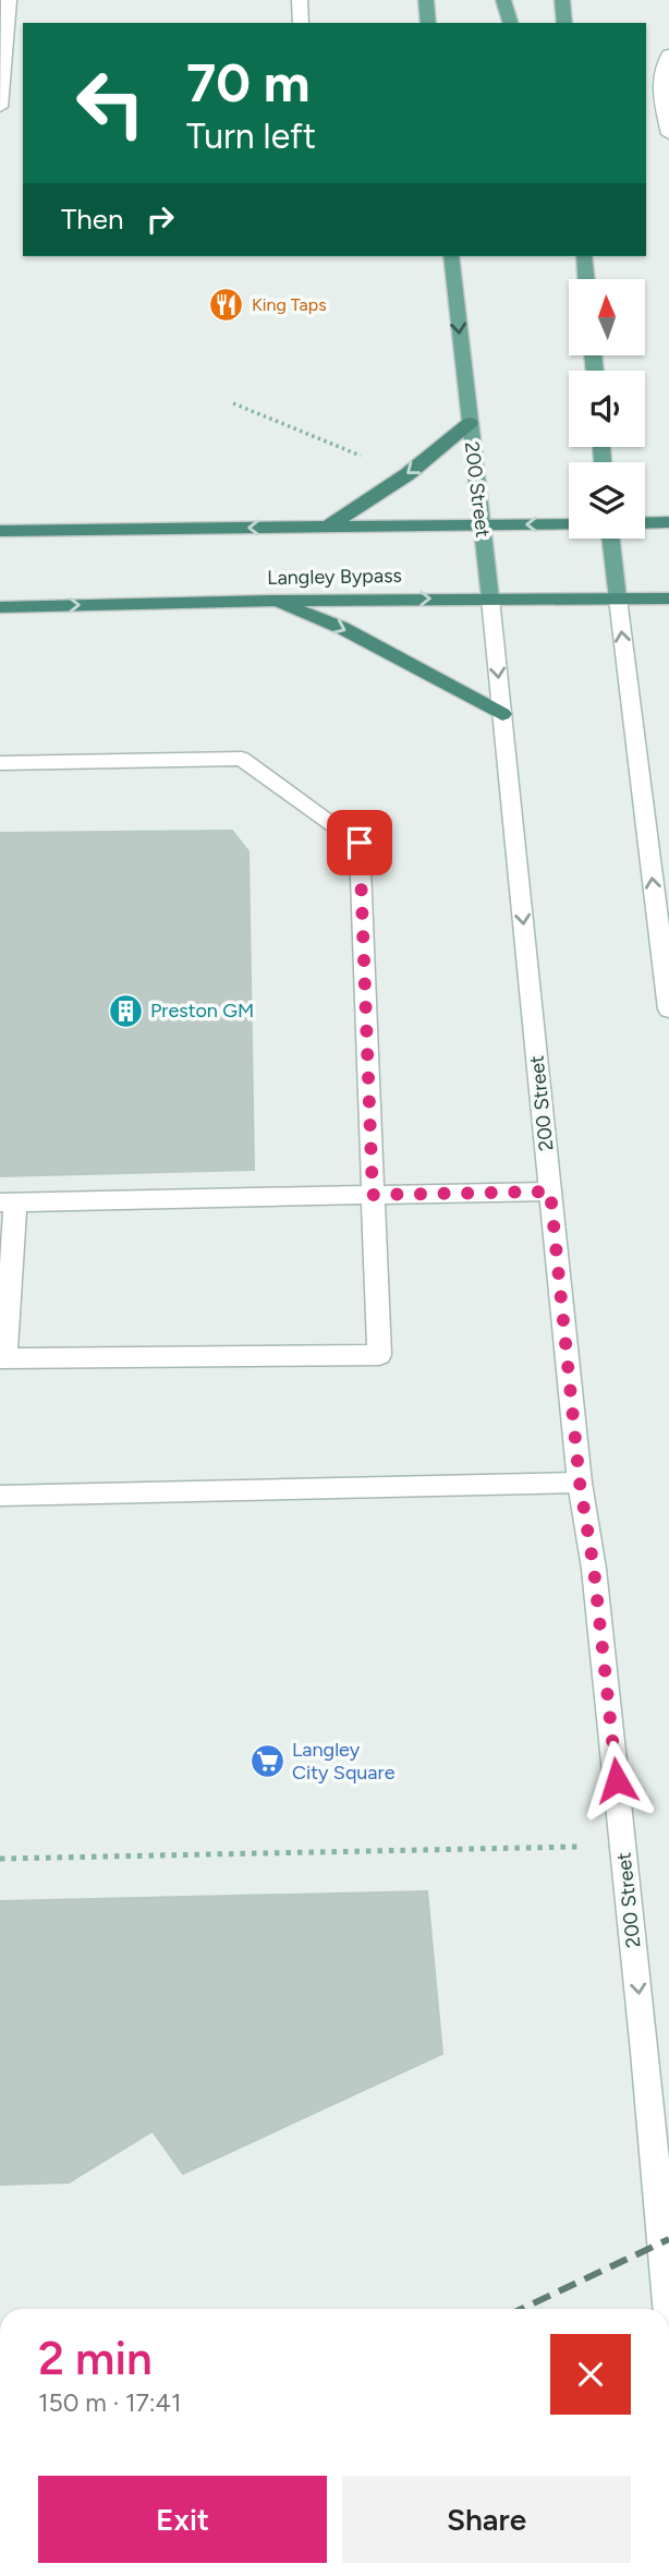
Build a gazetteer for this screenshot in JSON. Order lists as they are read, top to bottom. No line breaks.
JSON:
{"streets":{"highway":["Langley Bypass"],"main road":["200 Street"]},"crossings":[["200 Street","Langley Bypass"]],"one_way":["200 Street"],"places":{"restaurant":["King Taps"],"building":["Preston GM"],"supermarket":["Langley City Square"]},"north":"top","page":{"turn":["70 m","Turn left"],"then":"Then","heading":["2 min","150 m · 17:41"],"buttons":["Exit","Share"]}}
